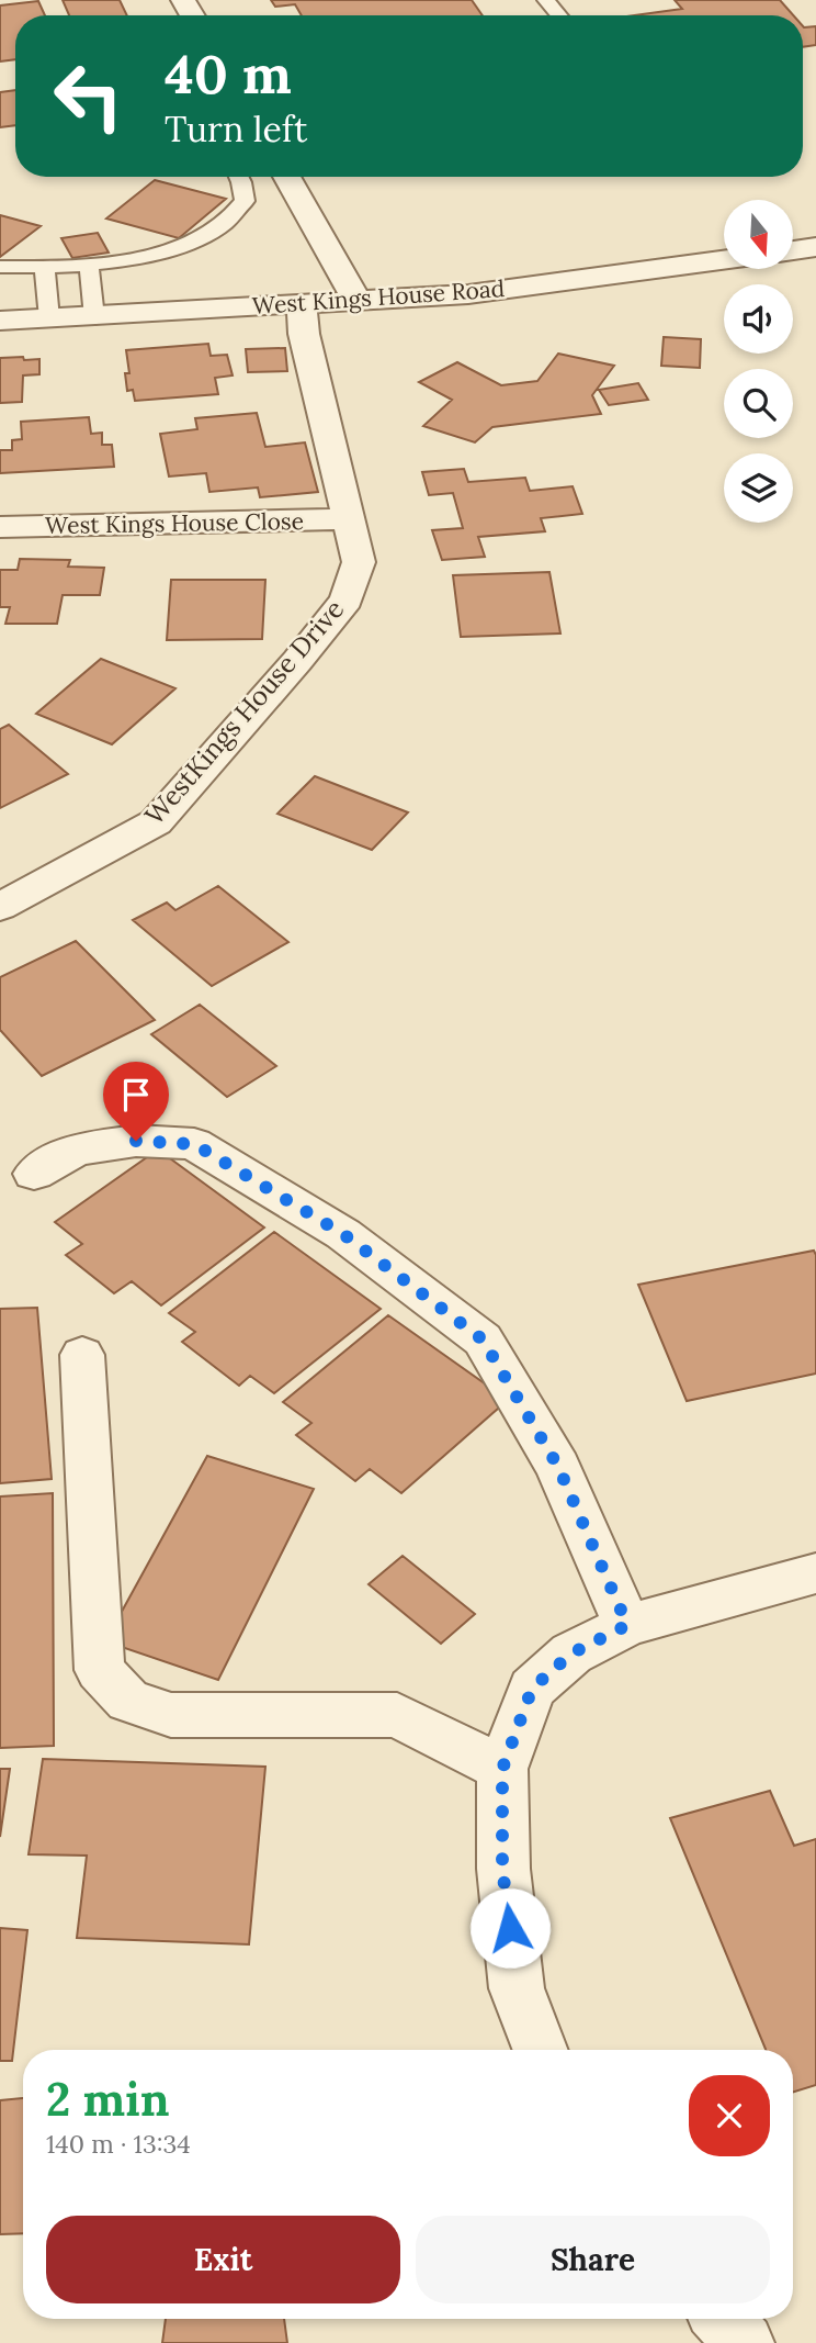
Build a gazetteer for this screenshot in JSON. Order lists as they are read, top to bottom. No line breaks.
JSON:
{"streets":{"street":["West Kings House Road","West Kings House Close","WestKings House Drive"]},"crossings":[["West Kings House Road","WestKings House Drive"],["West Kings House Close","WestKings House Drive"]],"north":"bottom","page":{"turn":["40 m","Turn left"],"heading":["2 min","140 m · 13:34"],"buttons":["Exit","Share"]}}
